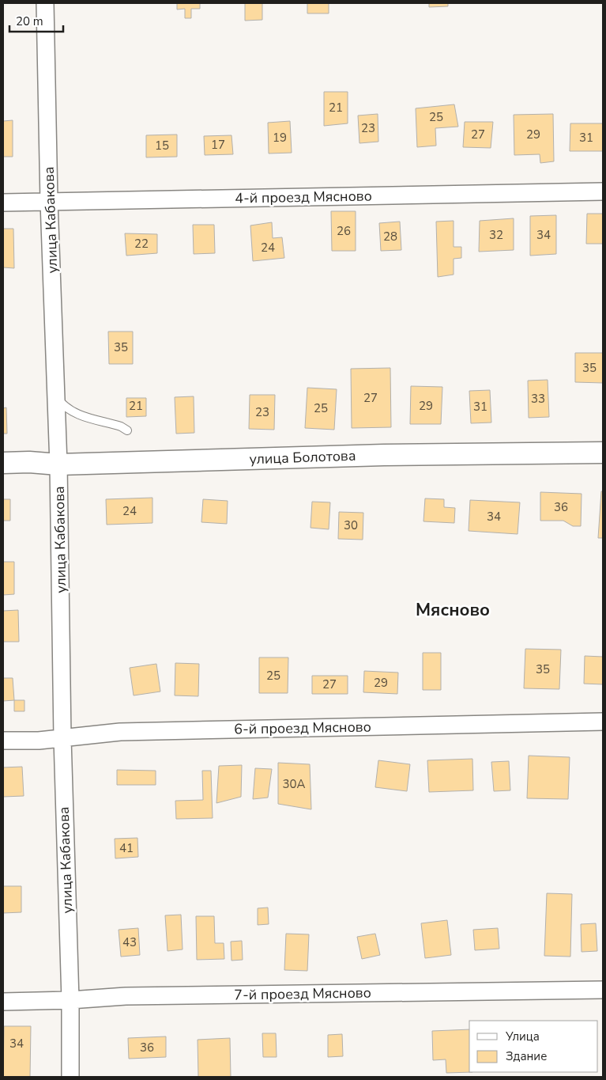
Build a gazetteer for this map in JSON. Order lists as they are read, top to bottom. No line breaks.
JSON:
{"streets":{"street":["4-й проезд Мясново","улица Кабакова","улица Болотова","6-й проезд Мясново","7-й проезд Мясново"]},"crossings":[["4-й проезд Мясново","улица Кабакова"],["улица Кабакова","улица Болотова"],["улица Кабакова","6-й проезд Мясново"],["улица Кабакова","7-й проезд Мясново"]],"districts":["Мясново"],"house_numbers":["21","25","23","27","29","19","31","17","15","26","32","34","28","22","24","35","35","27","33","21","29","31","25","23","36","24","34","30","35","25","29","27","30А","41","43","34","36"],"legend":["Улица","Здание"],"scale_bar":"20 m"}
